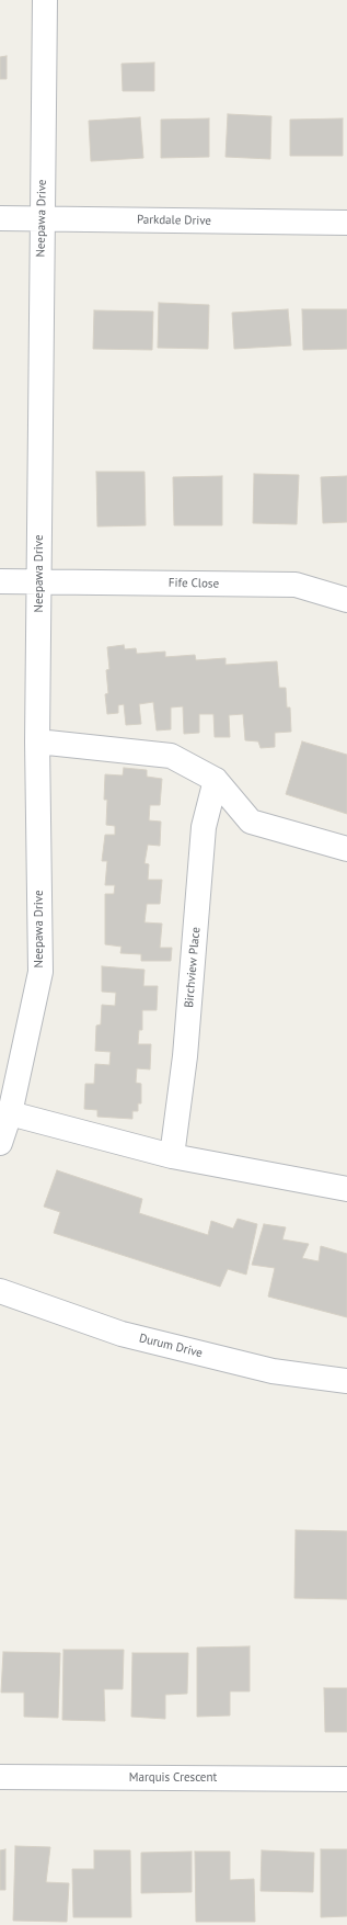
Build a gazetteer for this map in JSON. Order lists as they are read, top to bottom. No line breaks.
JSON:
{"streets":{"street":["Neepawa Drive","Parkdale Drive","Fife Close","Birchview Place","Durum Drive","Marquis Crescent"]},"crossings":[["Neepawa Drive","Parkdale Drive"],["Neepawa Drive","Fife Close"]]}
